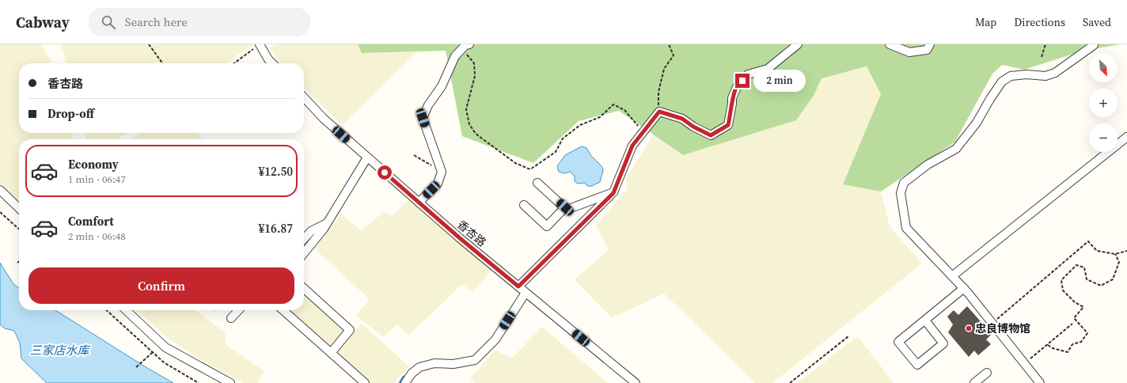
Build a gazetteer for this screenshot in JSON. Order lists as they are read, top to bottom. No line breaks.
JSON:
{"streets":{"street":["香杏路"]},"water":["三家店水库"],"places":["忠良博物馆"],"north":"bottom right","page":{"header":"Cabway","search":"Search here","nav":["Map","Directions","Saved"],"map_buttons":["+","−"],"banner":["香杏路","Drop-off"],"bubble":"2 min","list":[{"name":"Economy","note":"1 min · 06:47","value":"¥12.50"},{"name":"Comfort","note":"2 min · 06:48","value":"¥16.87"}],"buttons":"Confirm"}}
